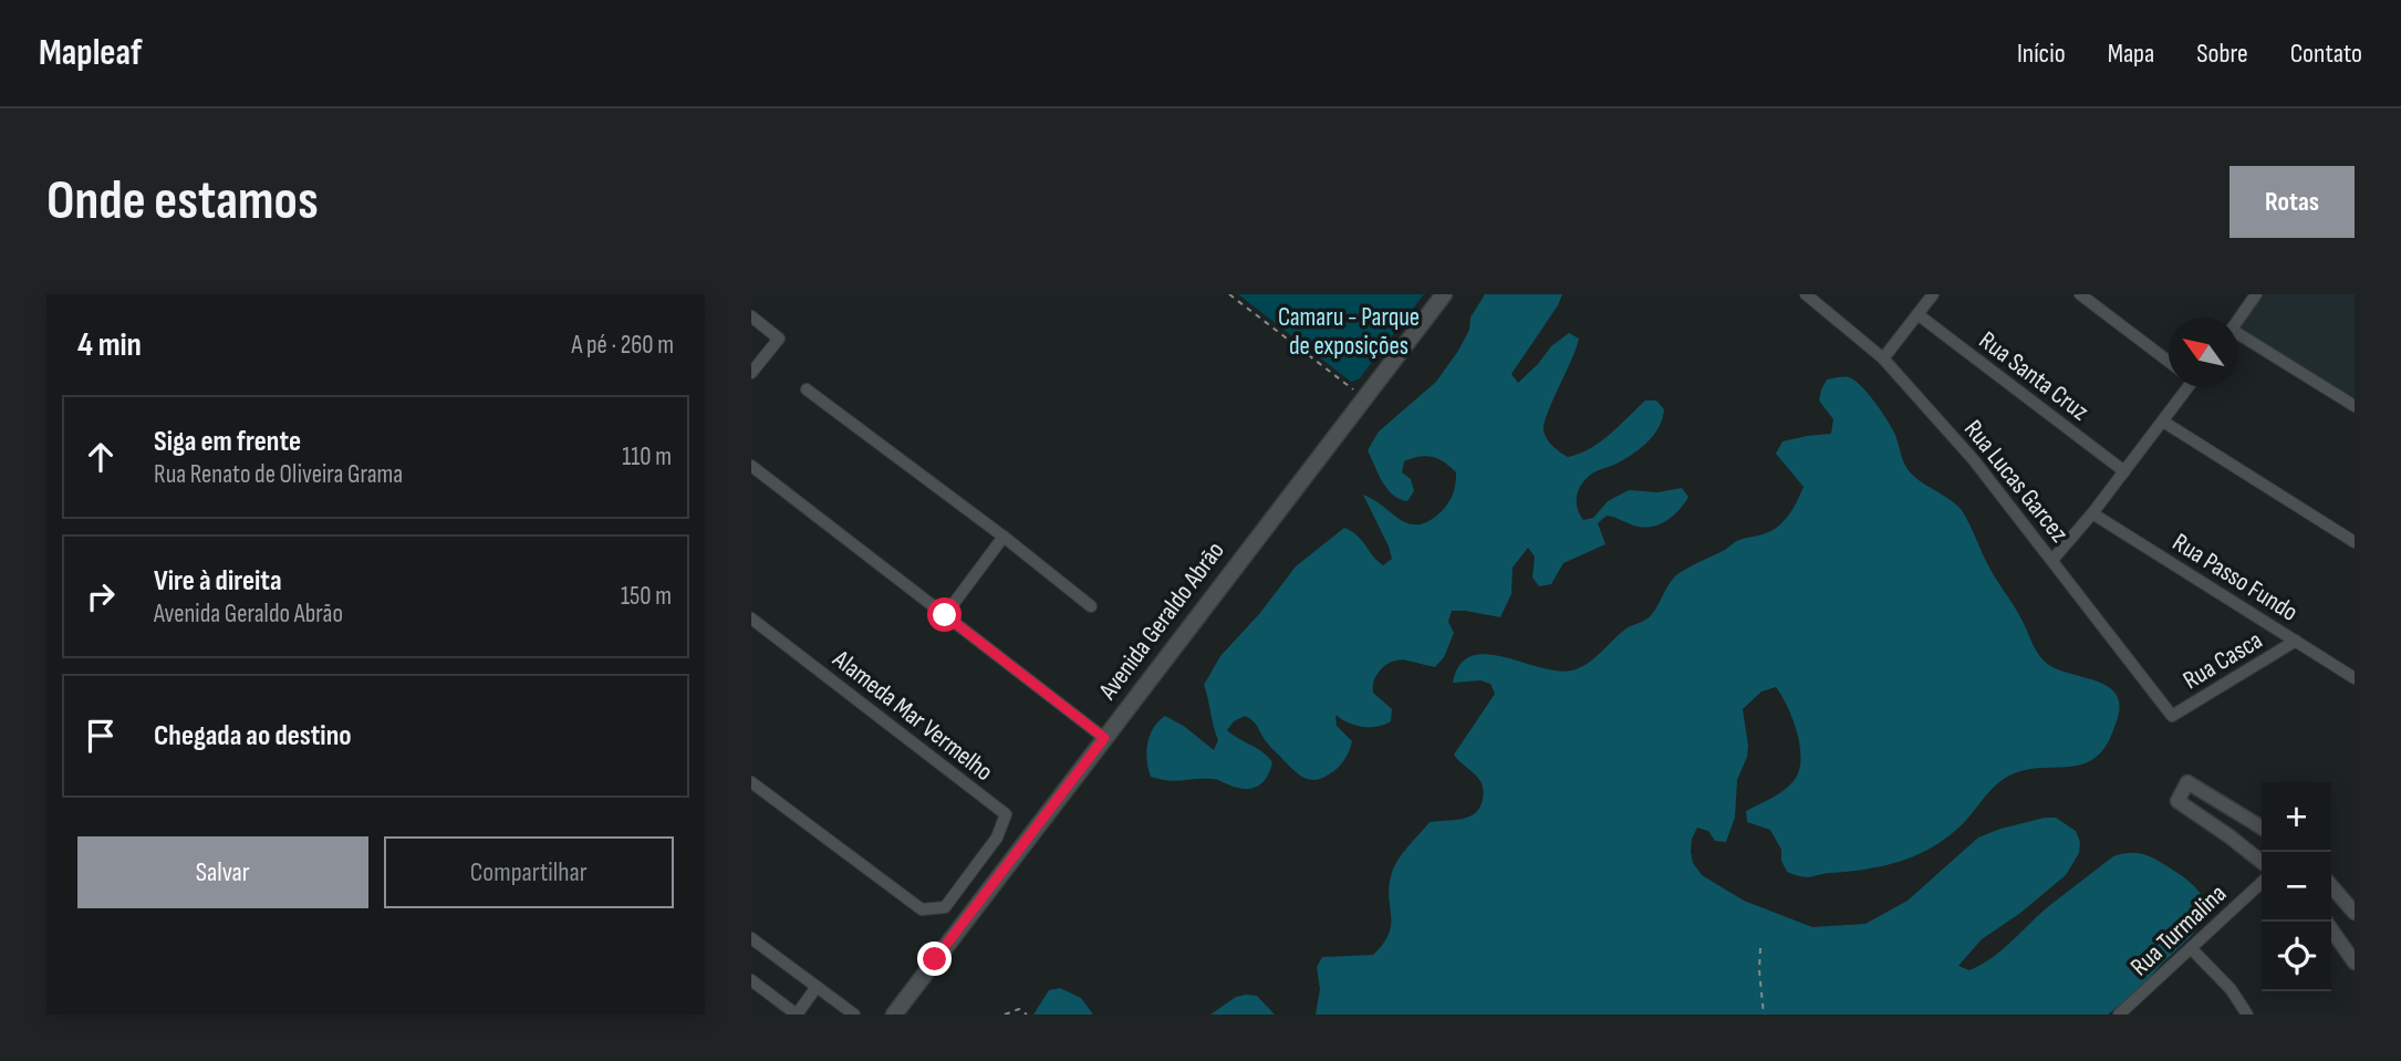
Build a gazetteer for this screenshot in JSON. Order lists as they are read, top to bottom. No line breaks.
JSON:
{"streets":{"main road":["Avenida Geraldo Abrão"],"street":["Rua Santa Cruz","Rua Lucas Garcez","Rua Passo Fundo","Rua Casca","Alameda Mar Vermelho","Rua Turmalina"]},"crossings":[["Rua Lucas Garcez","Rua Casca"],["Rua Passo Fundo","Rua Casca"]],"parks":["Camaru - Parque de exposições"],"north":"top left","page":{"header":"Mapleaf","nav":["Início","Mapa","Sobre","Contato"],"buttons":["Rotas",["Salvar","Compartilhar"]],"title":"Onde estamos","heading":["4 min","A pé · 260 m"],"list":[["Siga em frente","Rua Renato de Oliveira Grama","110 m"],["Vire à direita","Avenida Geraldo Abrão","150 m"],"Chegada ao destino"],"map_buttons":["+","−"]}}
